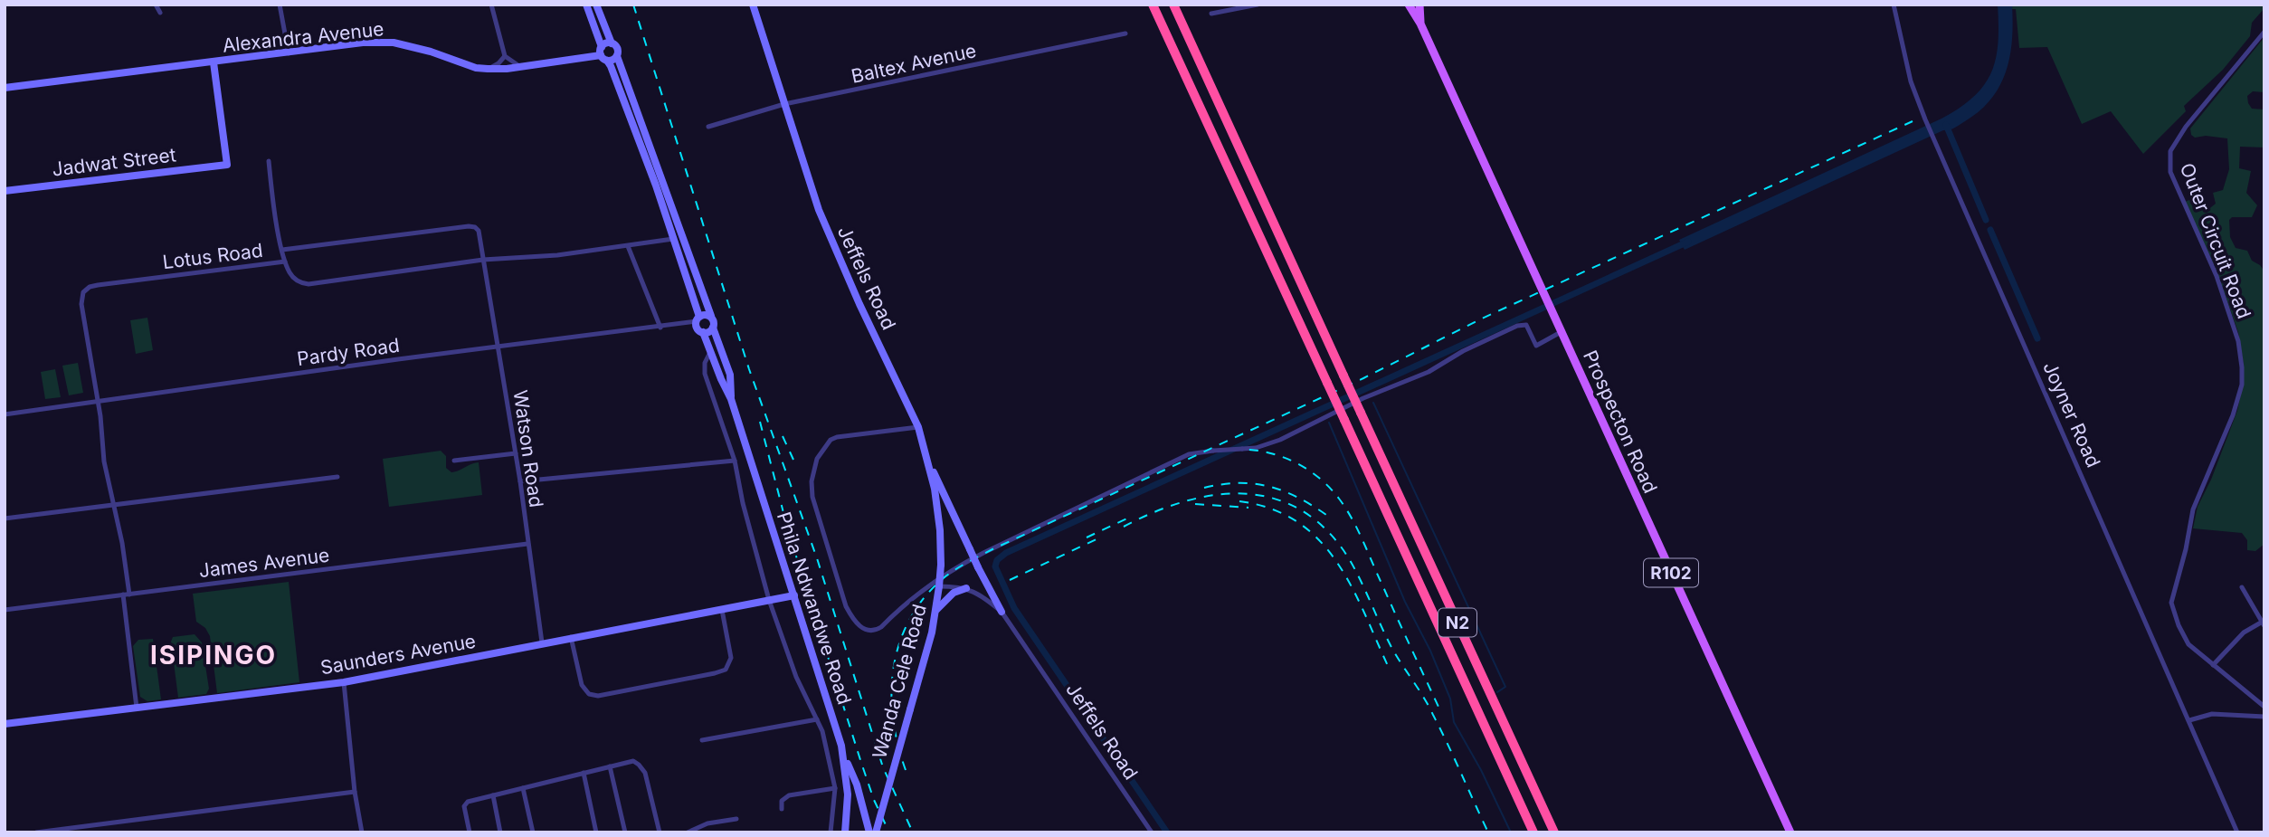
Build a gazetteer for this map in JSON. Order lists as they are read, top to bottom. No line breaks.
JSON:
{"streets":{"highway":["N2"],"main road":["Prospecton Road","R102"],"street":["Alexandra Avenue","Baltex Avenue","Jadwat Street","Outer Circuit Road","Lotus Road","Jeffels Road","Pardy Road","Joyner Road","Watson Road","James Avenue","Phila Ndwandwe Road","Saunders Avenue","Wanda Cele Road"]},"crossings":[["Alexandra Avenue","Jadwat Street"],["Baltex Avenue","Jeffels Road"],["Lotus Road","Pardy Road"],["Lotus Road","Watson Road"],["Jeffels Road","Wanda Cele Road"],["Pardy Road","Watson Road"],["Pardy Road","Phila Ndwandwe Road"],["Prospecton Road","R102"],["Watson Road","James Avenue"],["Watson Road","Saunders Avenue"],["Phila Ndwandwe Road","Saunders Avenue"]],"districts":["ISIPINGO"]}
